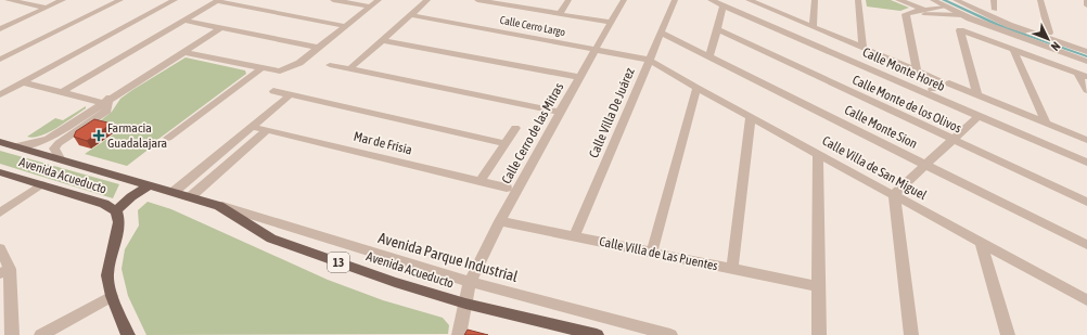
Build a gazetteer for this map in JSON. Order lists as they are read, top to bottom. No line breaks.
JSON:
{"streets":{"main road":["Avenida Acueducto","13"],"street":["Calle Cerro Largo","Calle Monte Horeb","Calle Monte de los Olivos","Calle Villa De Juárez","Calle Monte Sion","Calle Cerro de las Mitras","Mar de Frisia","Calle Villa de San Miguel","Calle Villa de Las Puentes","Avenida Parque Industrial"]},"crossings":[["Calle Cerro Largo","Calle Villa De Juárez"],["Calle Cerro Largo","Calle Cerro de las Mitras"],["Calle Cerro Largo","Calle Villa de San Miguel"],["Calle Villa De Juárez","Calle Monte Sion"],["Calle Villa De Juárez","Calle Villa de San Miguel"],["Calle Villa De Juárez","Calle Villa de Las Puentes"],["Calle Cerro de las Mitras","Avenida Acueducto"],["Calle Cerro de las Mitras","Calle Villa de Las Puentes"],["Calle Cerro de las Mitras","Avenida Parque Industrial"],["Avenida Acueducto","Avenida Parque Industrial"]],"places":{"health":["Farmacia Guadalajara"]},"north":"bottom right"}
